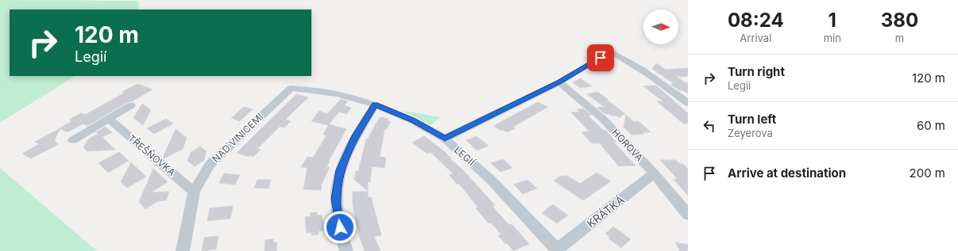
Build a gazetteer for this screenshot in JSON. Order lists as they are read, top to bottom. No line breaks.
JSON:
{"streets":{"street":["NAD VINICEMI","HOROVA","TŘEŠŇOVKA","LEGIÍ","KRÁTKÁ"]},"crossings":[["NAD VINICEMI","TŘEŠŇOVKA"],["NAD VINICEMI","LEGIÍ"],["HOROVA","KRÁTKÁ"],["LEGIÍ","KRÁTKÁ"]],"north":"right","page":{"eta":["08:24","Arrival","1","min","380","m"],"turn":["120 m","Legií"],"list":[{"name":"Turn right","note":"Legií","value":"120 m"},{"name":"Turn left","note":"Zeyerova","value":"60 m"},{"name":"Arrive at destination","value":"200 m"}]}}
